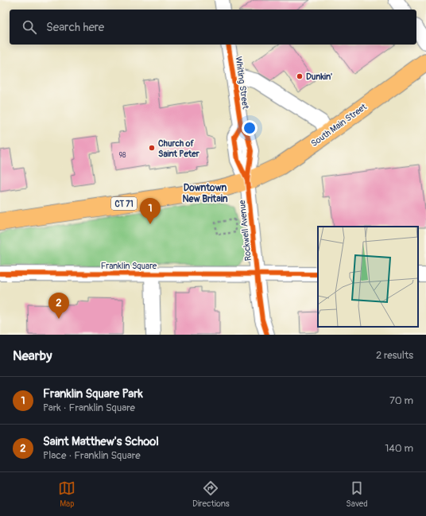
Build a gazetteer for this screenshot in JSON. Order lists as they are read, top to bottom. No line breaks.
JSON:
{"streets":{"main road":["South Main Street","CT 71"],"street":["Whiting Street","Rockwell Avenue","Franklin Square"]},"crossings":[["Whiting Street","South Main Street"],["Whiting Street","CT 71"],["Whiting Street","Rockwell Avenue"],["South Main Street","CT 71"],["South Main Street","Rockwell Avenue"],["CT 71","Rockwell Avenue"],["Rockwell Avenue","Franklin Square"]],"districts":["Downtown New Britain"],"places":["Dunkin'","Church of Saint Peter"],"house_numbers":["98"],"page":{"search":"Search here","pins":["1","2"],"heading":["Nearby","2 results"],"list":[{"mark":"1","name":"Franklin Square Park","note":"Park · Franklin Square","value":"70 m"},{"mark":"2","name":"Saint Matthew's School","note":"Place · Franklin Square","value":"140 m"}],"nav":["Map","Directions","Saved"]}}
